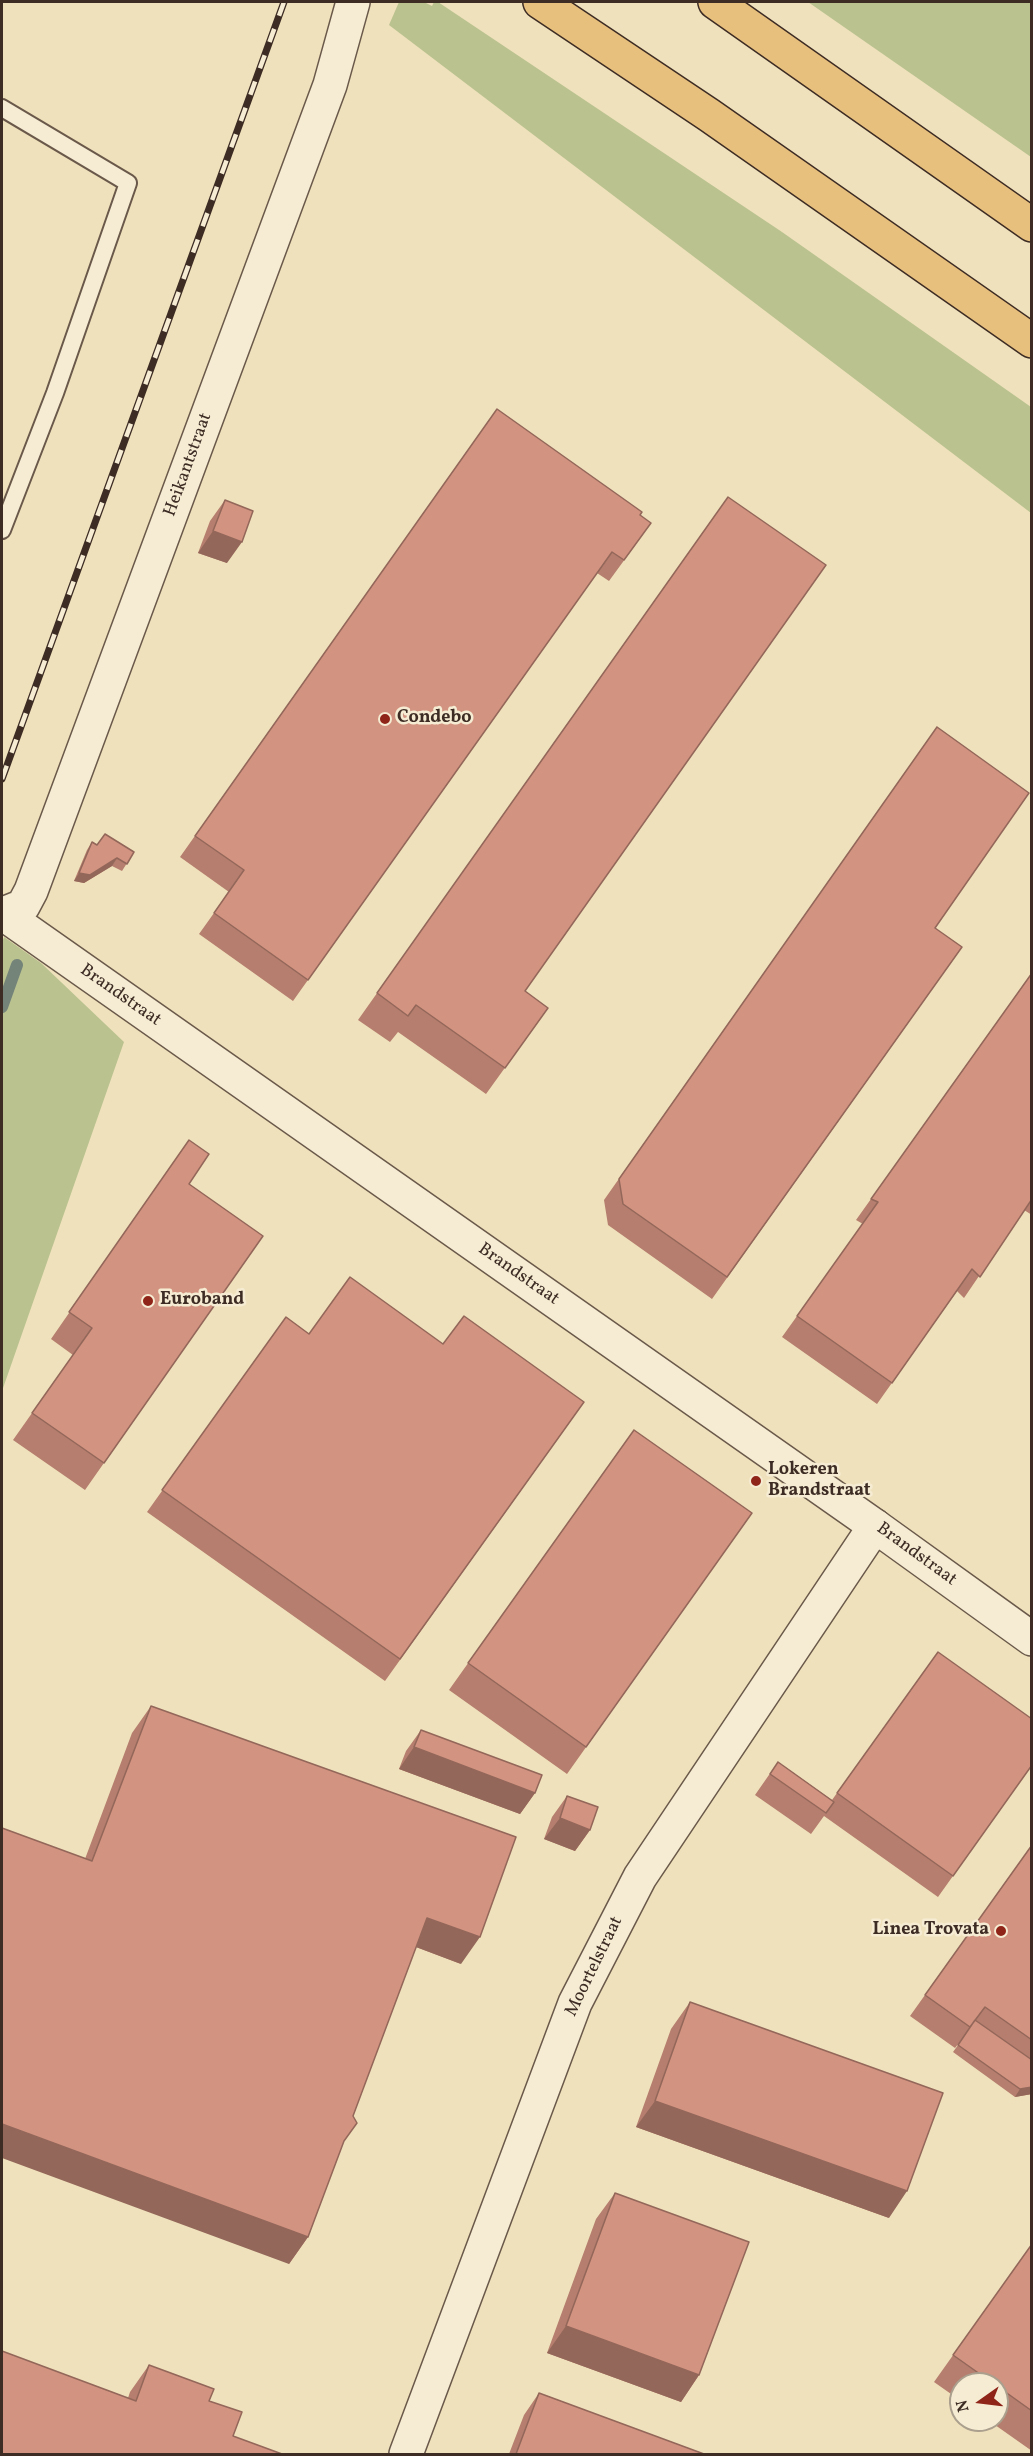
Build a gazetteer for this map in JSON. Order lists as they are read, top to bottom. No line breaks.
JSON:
{"streets":{"street":["Heikantstraat","Brandstraat","Moortelstraat"]},"crossings":[["Heikantstraat","Brandstraat"],["Brandstraat","Moortelstraat"]],"places":["Condebo","Euroband","Lokeren Brandstraat","Linea Trovata"],"north":"left"}
